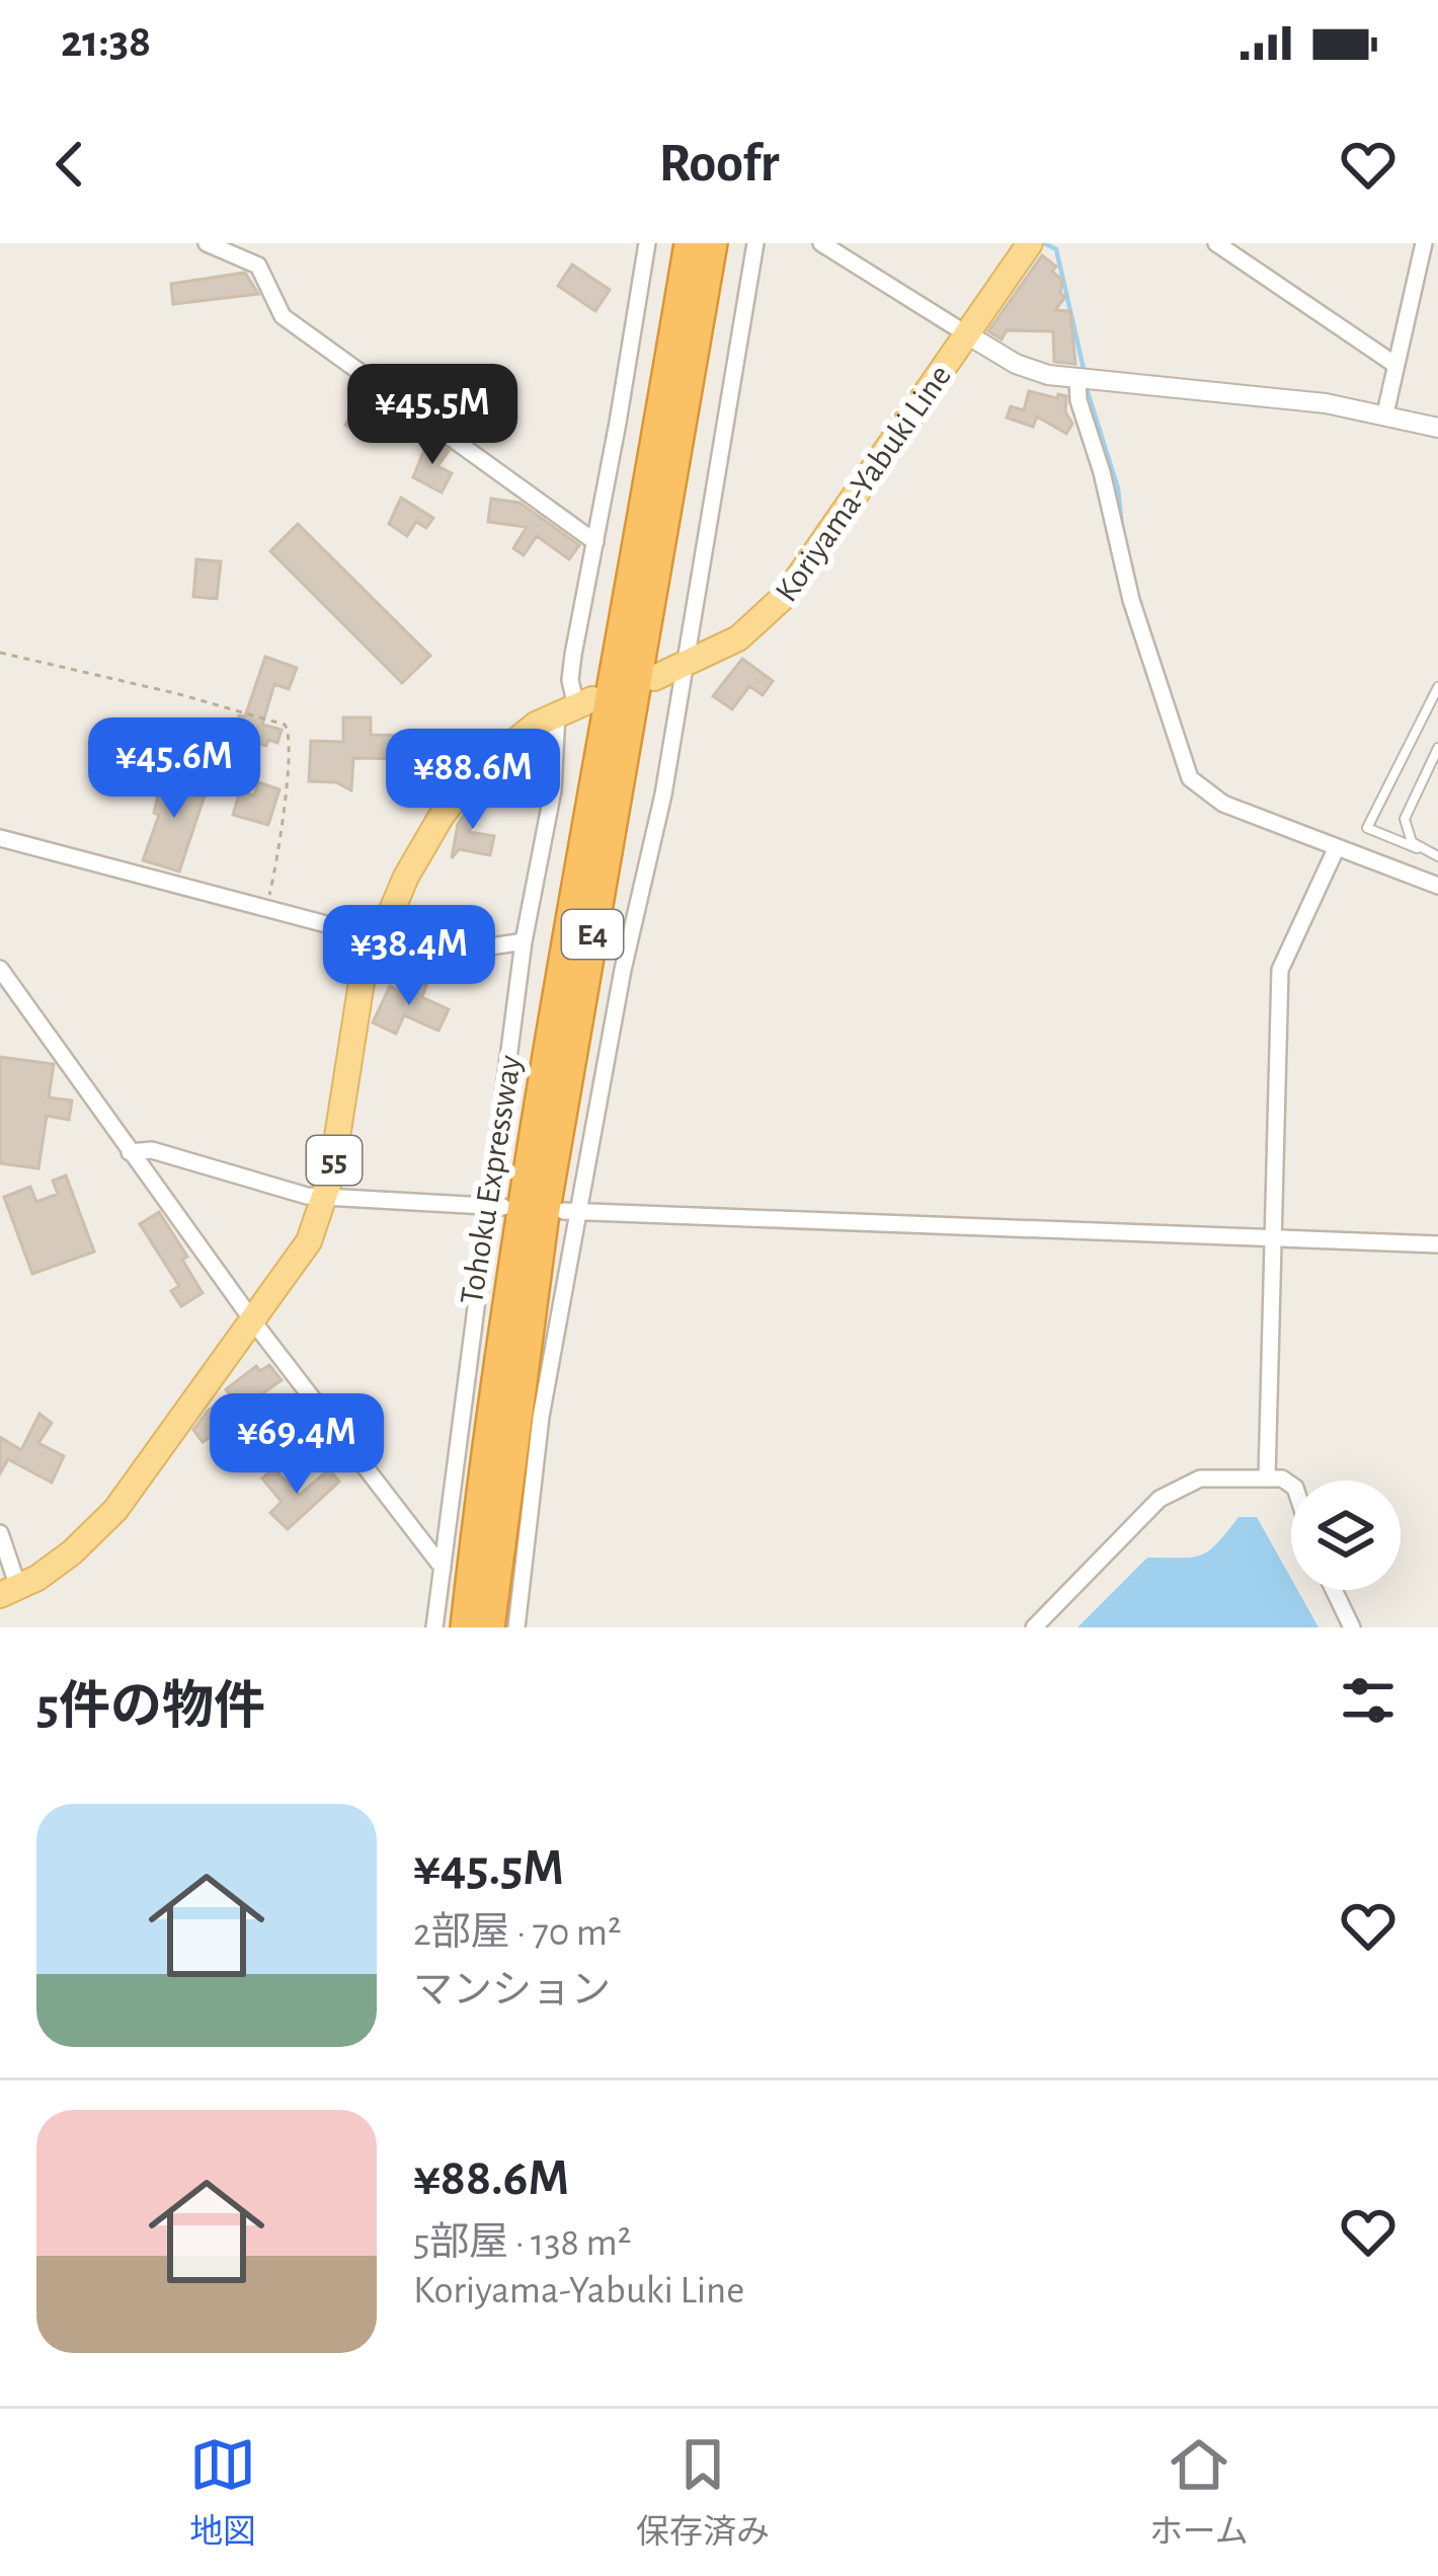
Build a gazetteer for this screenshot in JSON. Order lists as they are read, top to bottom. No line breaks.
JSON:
{"streets":{"highway":["E4","Tohoku Expressway"],"main road":["Koriyama-Yabuki Line","55"]},"page":{"status":"21:38","header":"Roofr","price":["¥45.5M","¥45.6M","¥88.6M","¥38.4M","¥69.4M"],"heading":"5件の物件","list":[{"name":"¥45.5M","note":"2部屋 · 70 m² · マンション"},{"name":"¥88.6M","note":"5部屋 · 138 m² · Koriyama-Yabuki Line"}],"tabs":["地図","保存済み","ホーム"]}}
